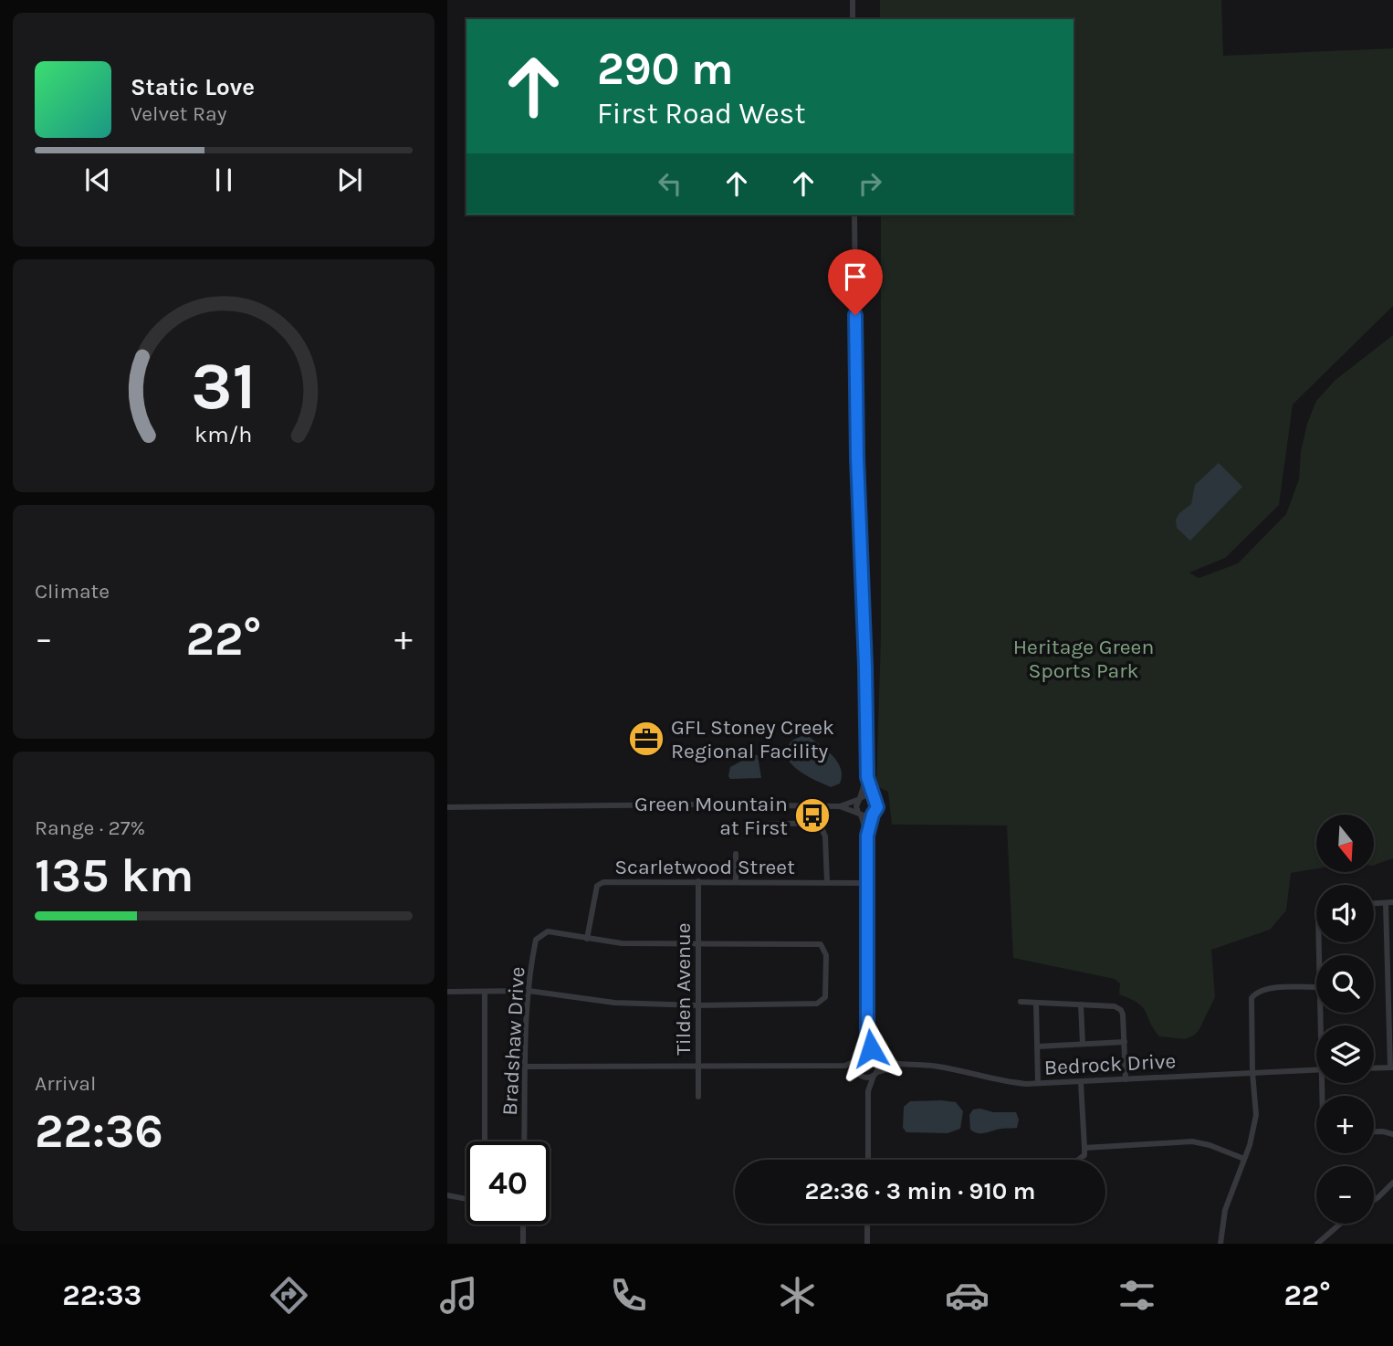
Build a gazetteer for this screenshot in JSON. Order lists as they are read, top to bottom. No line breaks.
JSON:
{"streets":{"street":["Scarletwood Street","Tilden Avenue","Bradshaw Drive","Bedrock Drive"]},"crossings":[["Scarletwood Street","Tilden Avenue"],["Scarletwood Street","Bradshaw Drive"],["Tilden Avenue","Bradshaw Drive"]],"parks":["Heritage Green Sports Park"],"places":{"office":["GFL Stoney Creek Regional Facility"],"bus stop":["Green Mountain at First"]},"north":"bottom","page":{"turn":["290 m","First Road West"],"song":["Static Love","Velvet Ray"],"tile":["Climate",["Range · 27%","135 km"],["Arrival","22:36"]],"heat":["−","22°","+"],"map_buttons":["+","−"],"limit":"40","trip":"22:36 · 3 min · 910 m","tabs":["22:33","22°"],"gauge":["31","km/h"]}}
